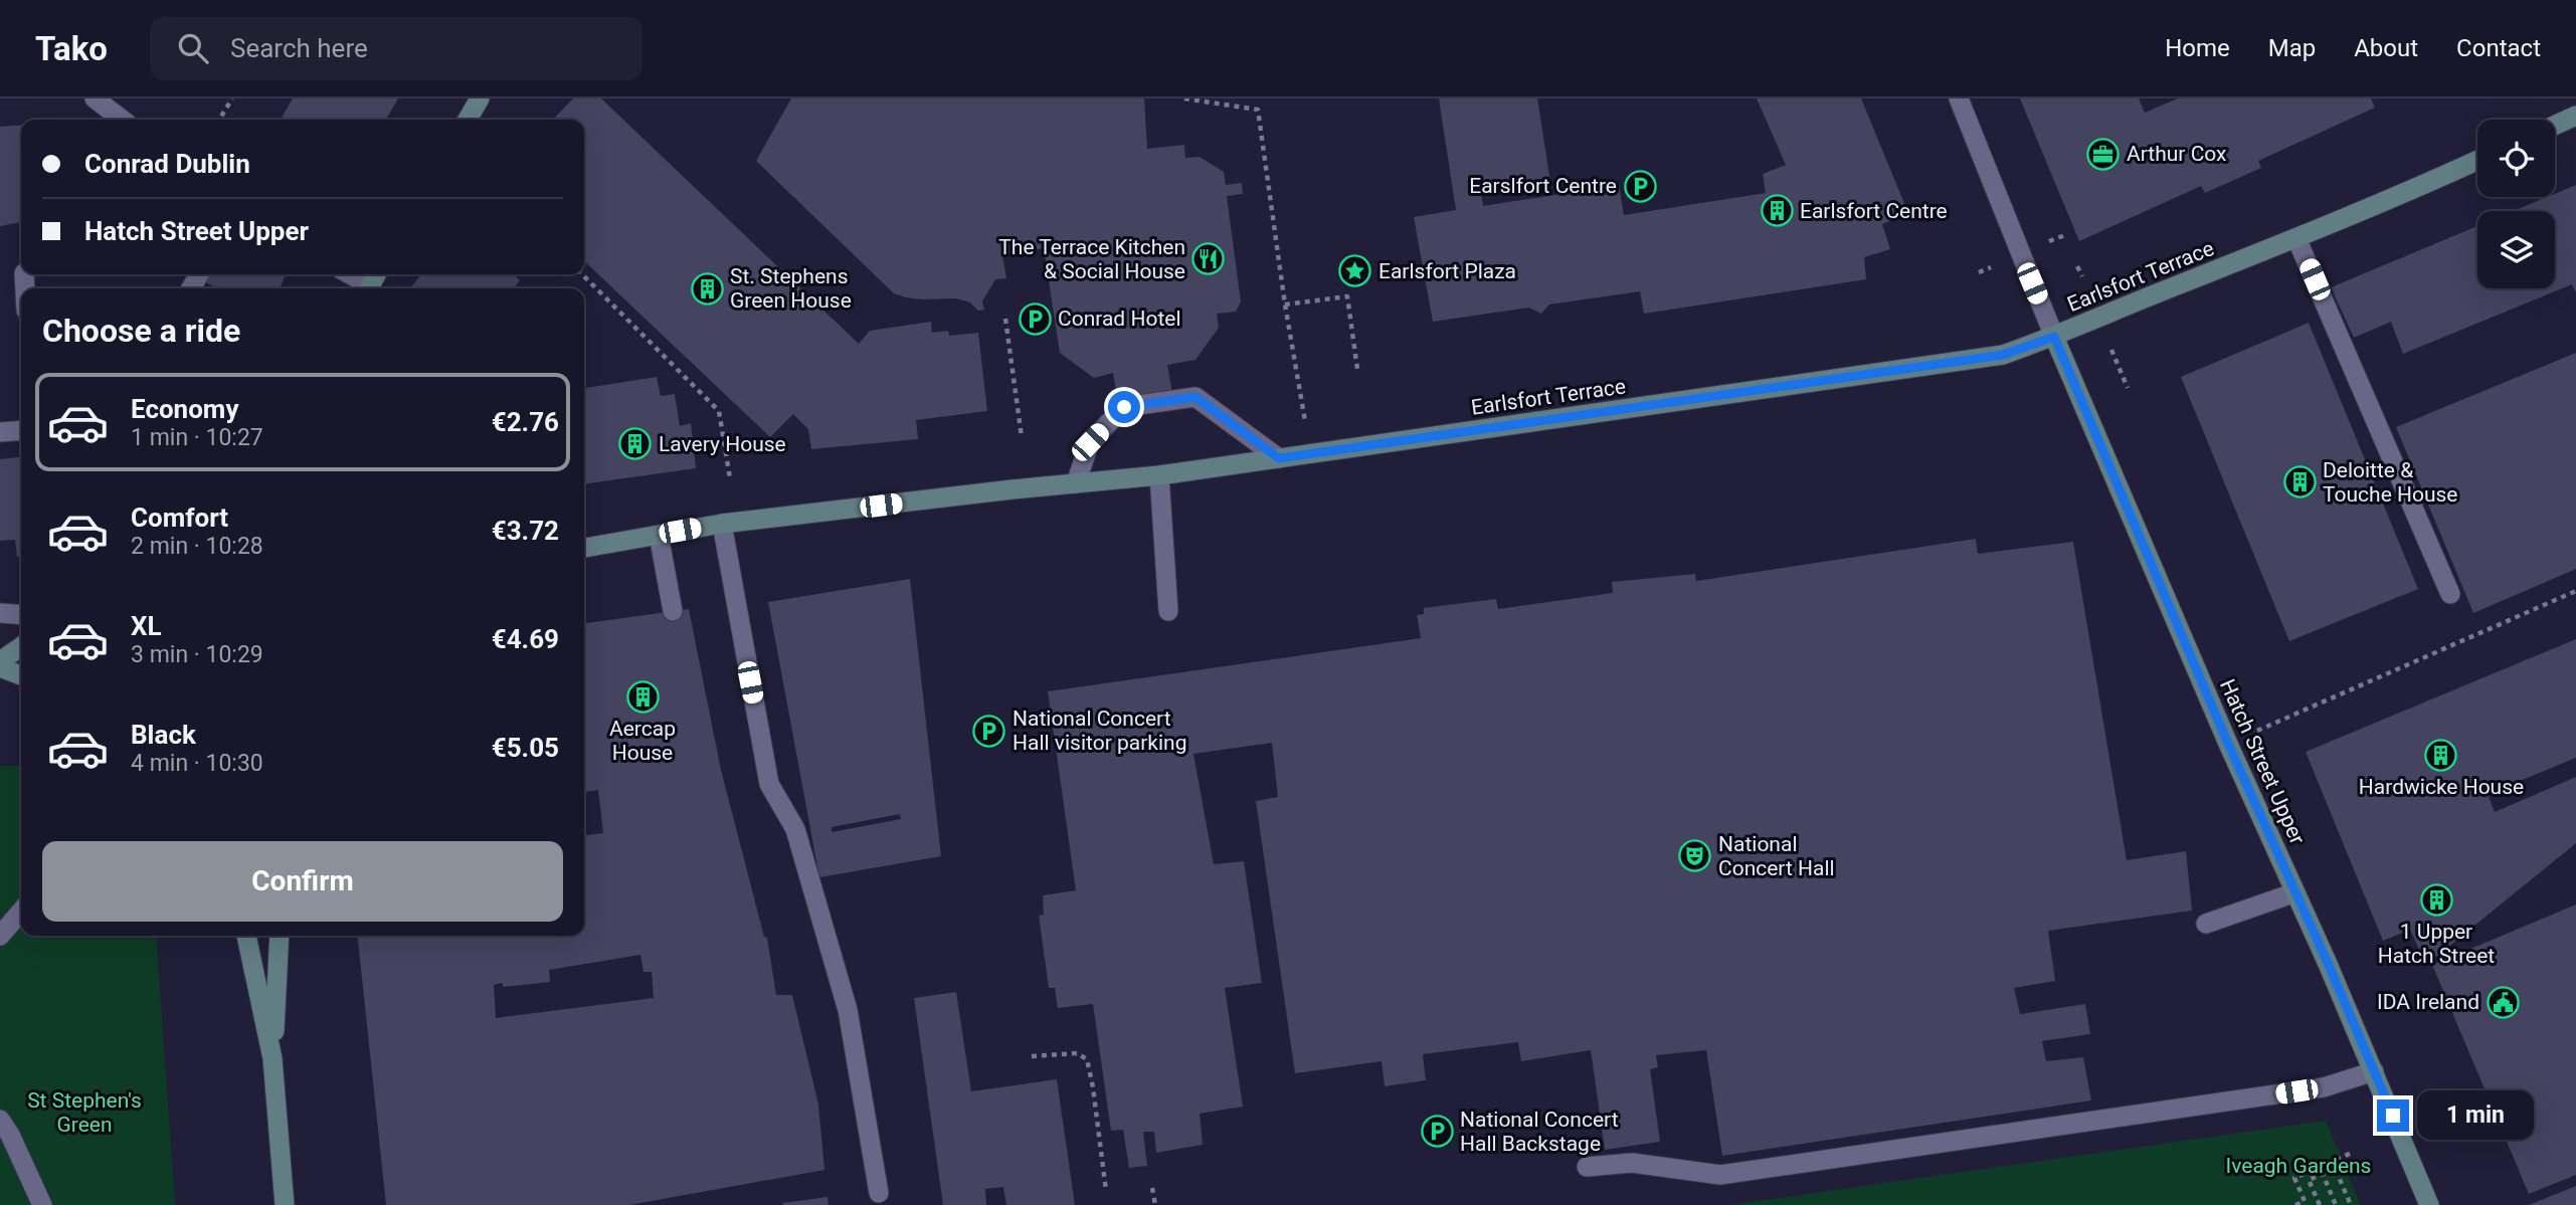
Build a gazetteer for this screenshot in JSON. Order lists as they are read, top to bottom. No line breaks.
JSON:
{"streets":{"main road":["Earlsfort Terrace","Hatch Street Upper"]},"crossings":[["Earlsfort Terrace","Hatch Street Upper"]],"parks":["St Stephen's Green","Iveagh Gardens"],"places":{"office":["Arthur Cox"],"parking":["Earslfort Centre","Conrad Hotel","National Concert Hall visitor parking","National Concert Hall Backstage"],"building":["Earlsfort Centre","St. Stephens Green House","Lavery House","Deloitte & Touche House","Aercap House","Hardwicke House","1 Upper Hatch Street"],"restaurant":["The Terrace Kitchen & Social House"],"place":["Earlsfort Plaza"],"theatre":["National Concert Hall"],"public building":["IDA Ireland"]},"page":{"header":"Tako","search":"Search here","nav":["Home","Map","About","Contact"],"banner":["Conrad Dublin","Hatch Street Upper"],"heading":"Choose a ride","list":[{"name":"Economy","note":"1 min · 10:27","value":"€2.76"},{"name":"Comfort","note":"2 min · 10:28","value":"€3.72"},{"name":"XL","note":"3 min · 10:29","value":"€4.69"},{"name":"Black","note":"4 min · 10:30","value":"€5.05"}],"buttons":"Confirm","bubble":"1 min"}}
